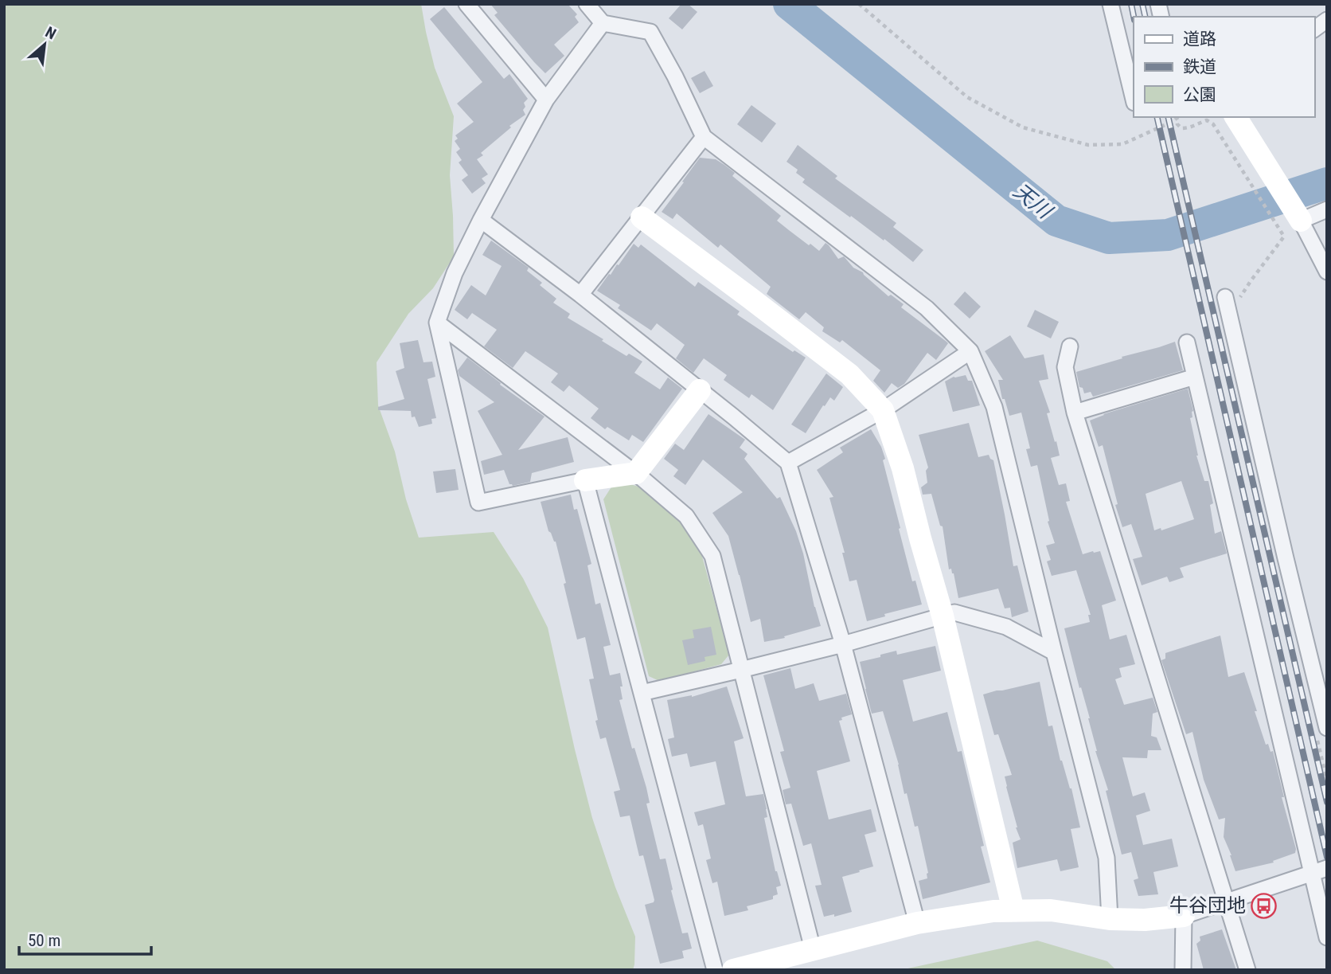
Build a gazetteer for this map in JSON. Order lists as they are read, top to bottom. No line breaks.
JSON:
{"water":["天川"],"places":{"bus stop":["牛谷団地"]},"legend":["道路","鉄道","公園"],"scale_bar":"50 m","north":"top right"}
